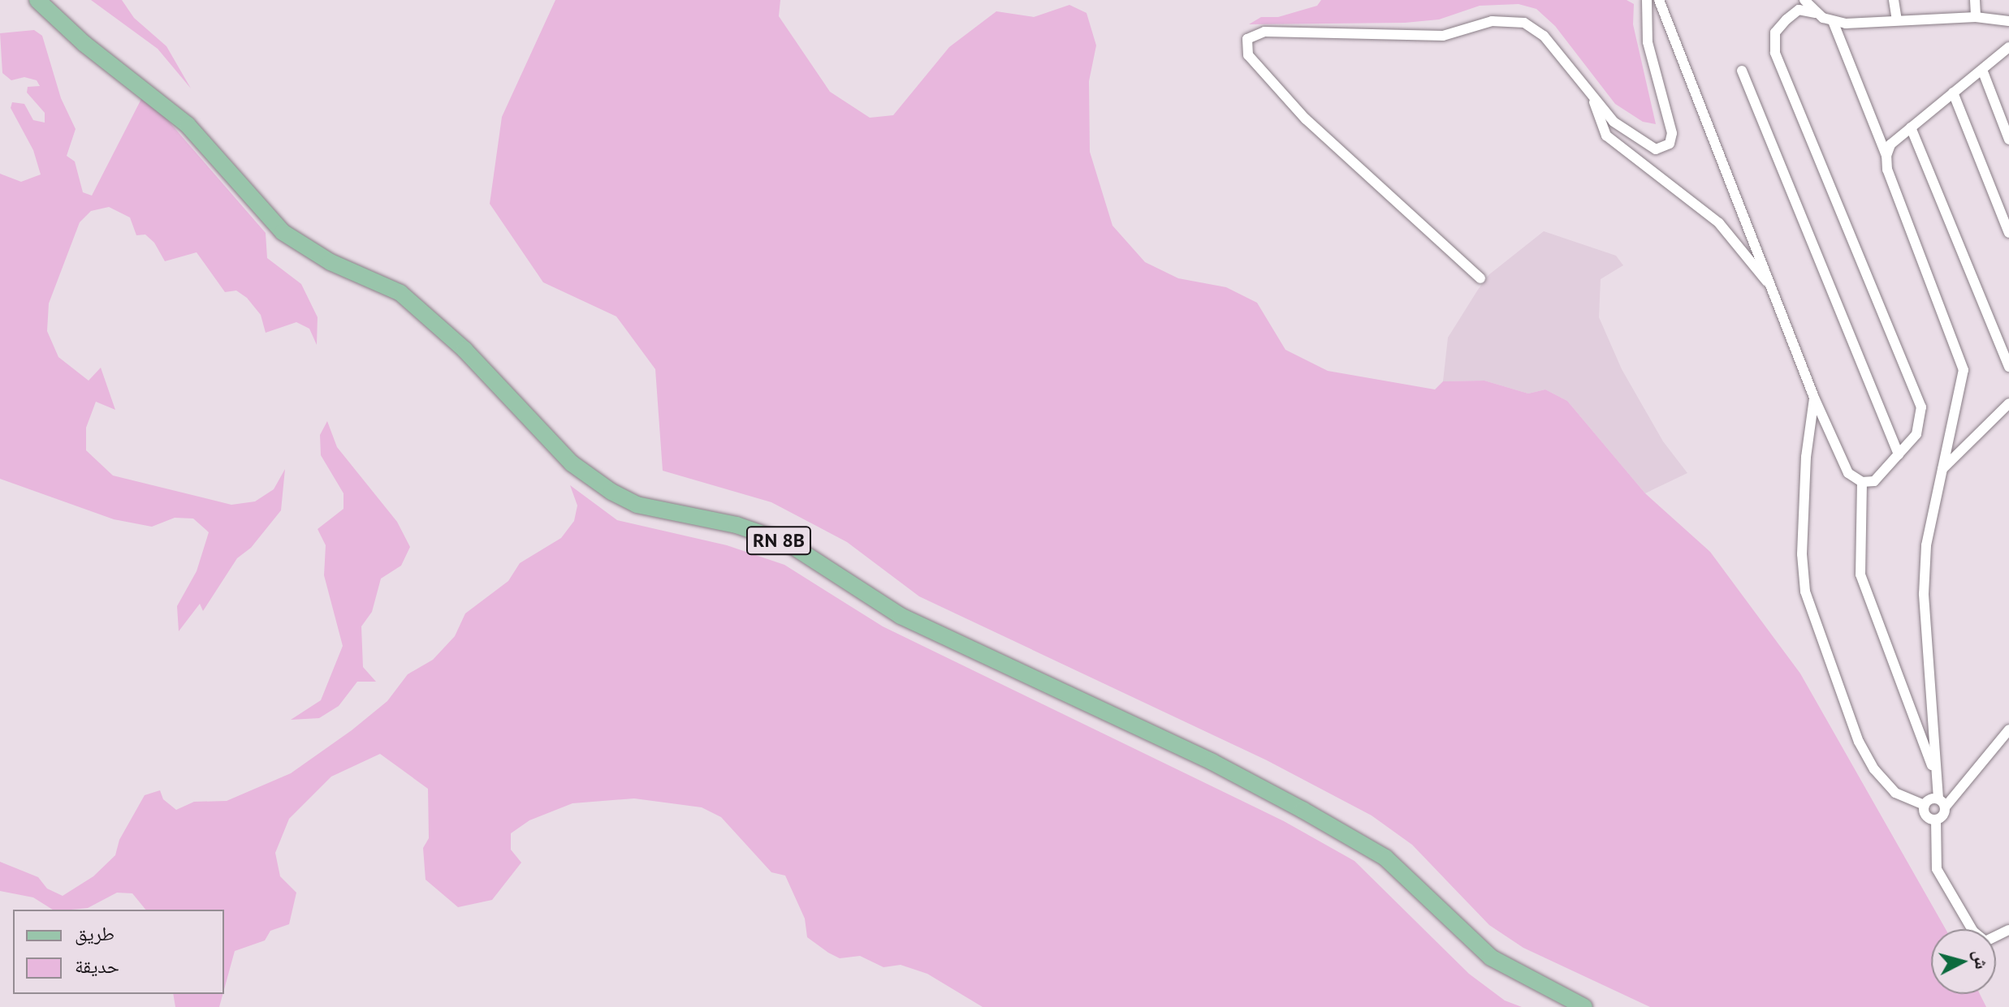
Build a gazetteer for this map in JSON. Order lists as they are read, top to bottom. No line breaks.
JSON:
{"streets":{"main road":["RN 8B"]},"legend":["طريق","حديقة"],"north":"right"}
